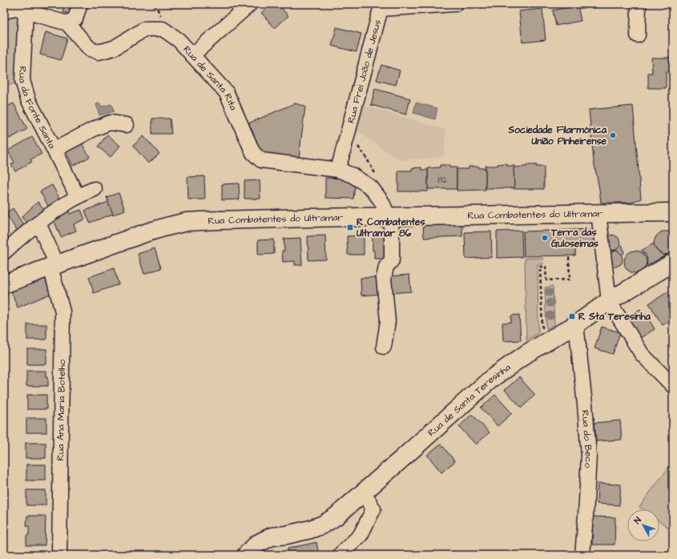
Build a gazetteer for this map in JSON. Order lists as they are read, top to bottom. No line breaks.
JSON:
{"streets":{"main road":["Rua Combatentes do Ultramar","Rua de Santa Teresinha"],"street":["Rua Frei João de Jesus","Rua de Santa Rita","Rua da Fonte Santa","Rua Ana Maria Botelho","Rua do Beco"]},"crossings":[["Rua Frei João de Jesus","Rua de Santa Rita"],["Rua de Santa Rita","Rua Combatentes do Ultramar"],["Rua Combatentes do Ultramar","Rua Ana Maria Botelho"],["Rua de Santa Teresinha","Rua do Beco"]],"places":{"other":["Sociedade Filarmónica União Pinheirense","Terra das Guloseimas"],"transit":["R Combatentes Ultramar 86","R Sta Teresinha"]},"house_numbers":["82"],"north":"top left"}
